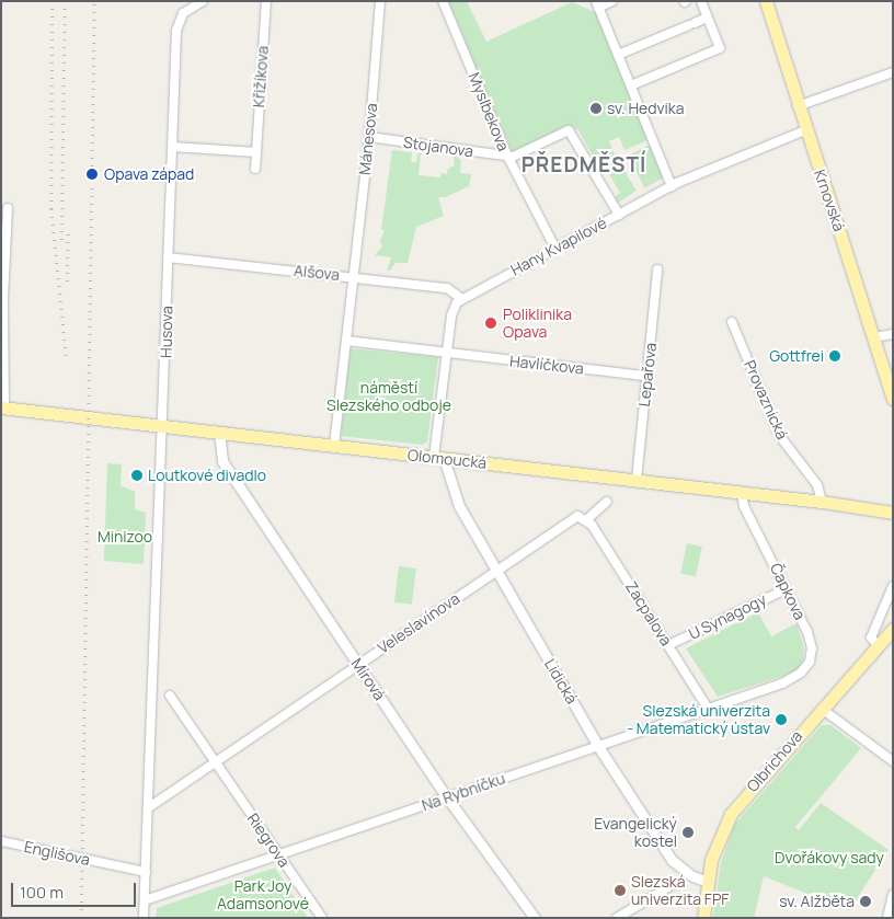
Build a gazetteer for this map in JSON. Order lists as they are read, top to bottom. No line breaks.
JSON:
{"streets":{"main road":["Krnovská","Olomoucká","Olbrichova"],"street":["Křižíkova","Myslbekova","Mánesova","Stojanova","Hany Kvapilové","Alšova","Husova","Havlíčkova","Lepařova","Provaznická","Čapkova","Zacpalova","U Synagogy","Veleslavínova","Mírová","Lidická","Na Rybníčku","Riegrova","Englišova"]},"crossings":[["Myslbekova","Stojanova"],["Myslbekova","Hany Kvapilové"],["Mánesova","Stojanova"],["Mánesova","Alšova"],["Krnovská","Hany Kvapilové"],["Hany Kvapilové","Alšova"],["Alšova","Husova"],["Husova","Olomoucká"],["Husova","Veleslavínova"],["Husova","Na Rybníčku"],["Husova","Englišova"],["Havlíčkova","Lepařova"],["Lepařova","Olomoucká"],["Provaznická","Olomoucká"],["Olomoucká","Čapkova"],["Olomoucká","Mírová"],["Olomoucká","Lidická"],["Čapkova","U Synagogy"],["Čapkova","Na Rybníčku"],["Zacpalova","U Synagogy"],["Zacpalova","Veleslavínova"],["Zacpalova","Na Rybníčku"],["Veleslavínova","Mírová"],["Veleslavínova","Lidická"],["Veleslavínova","Riegrova"],["Mírová","Na Rybníčku"],["Lidická","Olbrichova"],["Lidická","Na Rybníčku"],["Na Rybníčku","Riegrova"]],"districts":["PŘEDMĚSTÍ"],"parks":["náměstí Slezského odboje","Minizoo","Dvořákovy sady","Park Joy Adamsonové"],"places":["sv. Hedvika","Opava západ","Poliklinika Opava","Gottfrei","Loutkové divadlo","Slezská univerzita - Matematický ústav","Evangelický kostel","Slezská univerzita FPF","sv. Alžběta"],"scale_bar":"100 m"}
